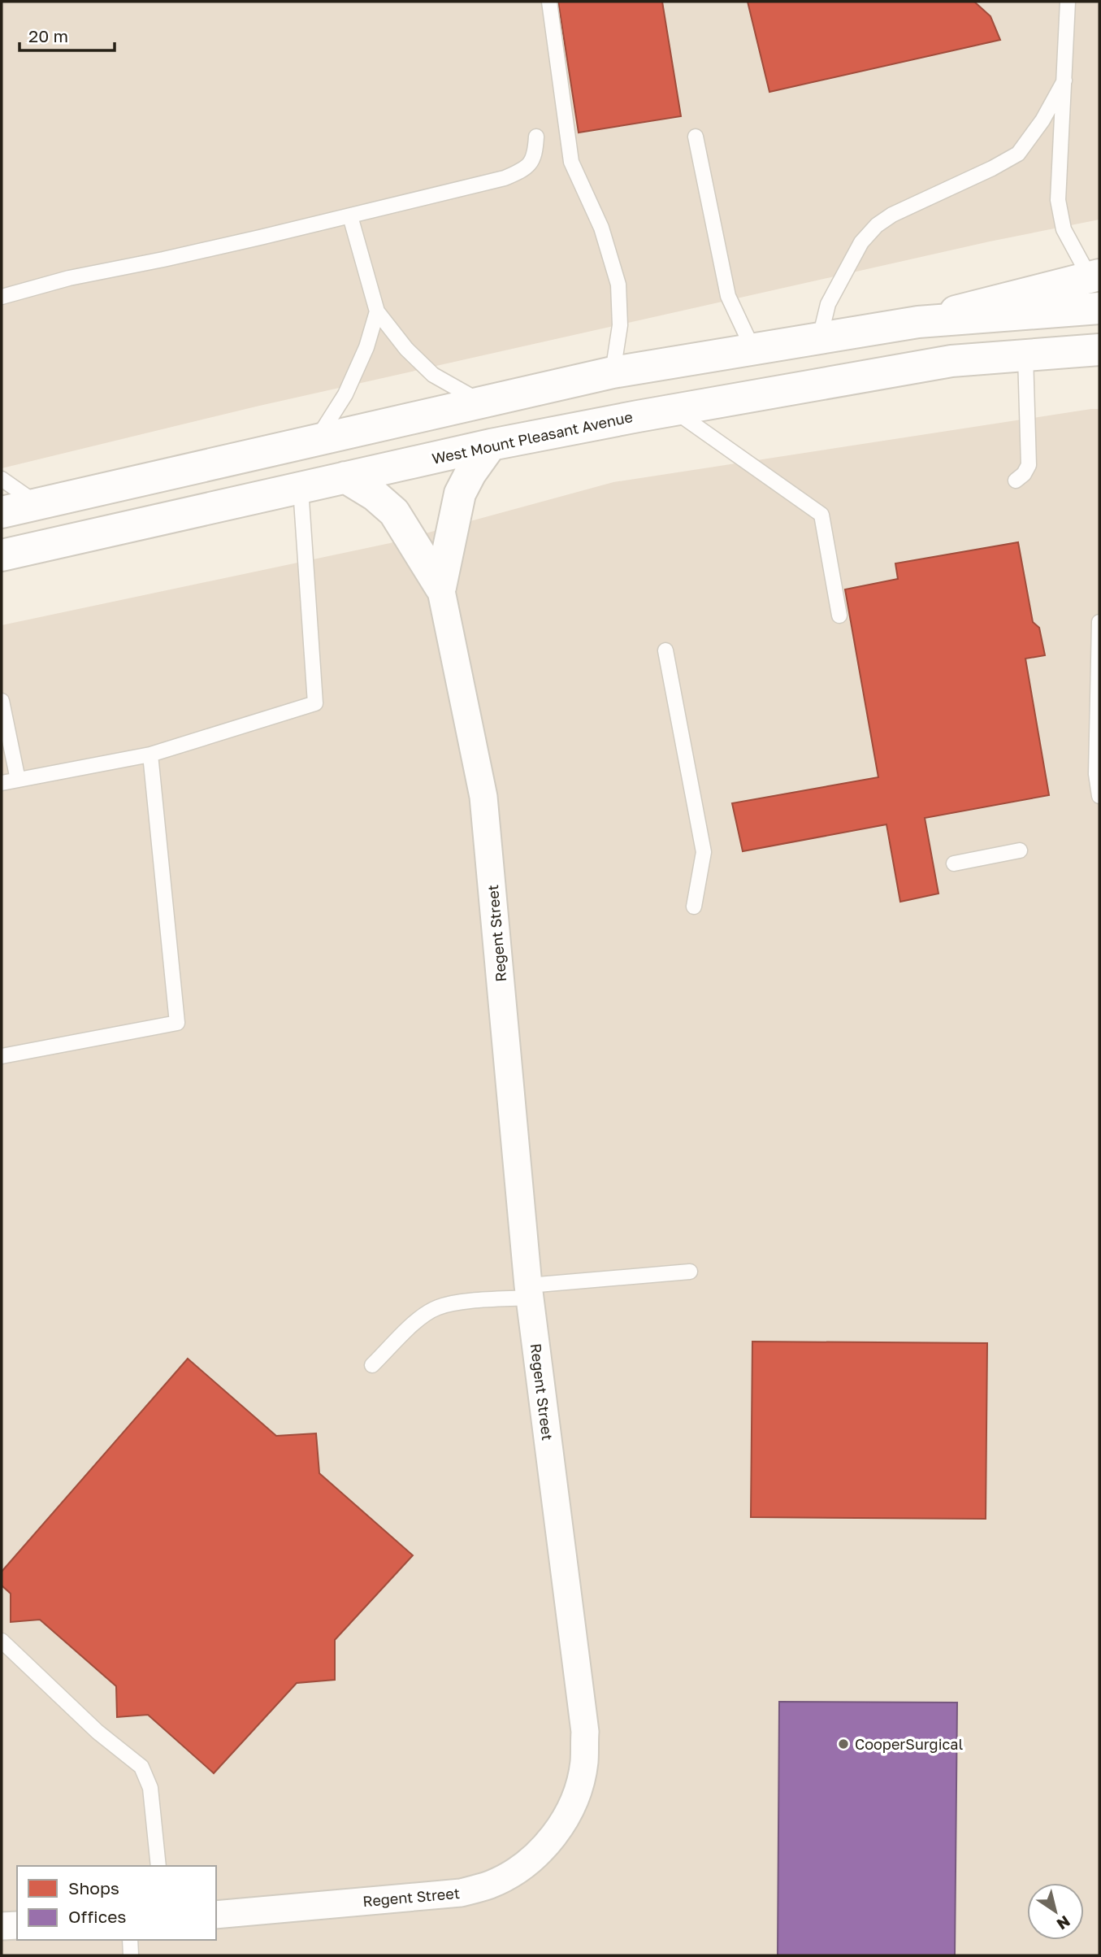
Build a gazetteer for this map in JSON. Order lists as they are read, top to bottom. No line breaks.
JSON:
{"streets":{"main road":["West Mount Pleasant Avenue"],"street":["Regent Street"]},"places":["CooperSurgical"],"legend":["Shops","Offices"],"scale_bar":"20 m","north":"bottom right"}
